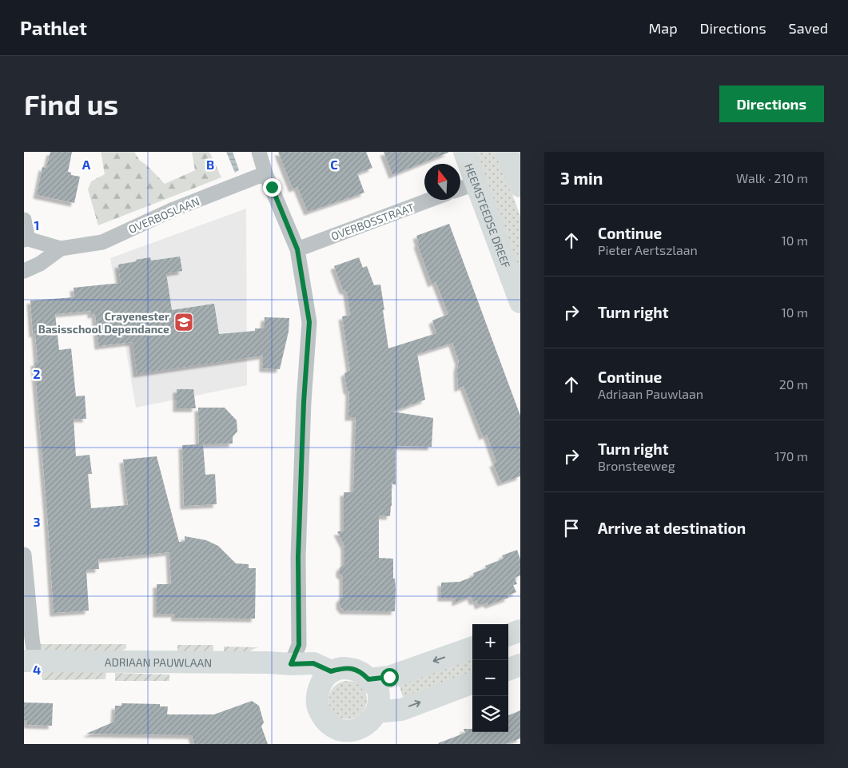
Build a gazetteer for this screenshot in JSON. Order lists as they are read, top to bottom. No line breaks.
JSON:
{"streets":{"street":["OVERBOSLAAN","HEEMSTEEDSE DREEF","OVERBOSSTRAAT","ADRIAAN PAUWLAAN"]},"places":{"school or university":["Crayenester Basisschool Dependance"]},"north":"top","page":{"header":"Pathlet","nav":["Map","Directions","Saved"],"buttons":"Directions","title":"Find us","heading":["3 min","Walk · 210 m"],"list":[["Continue","Pieter Aertszlaan","10 m"],["Turn right","10 m"],["Continue","Adriaan Pauwlaan","20 m"],["Turn right","Bronsteeweg","170 m"],"Arrive at destination"],"map_buttons":["+","−"]},"grid":{"columns":["A","B","C"],"rows":["1","2","3","4"]}}
